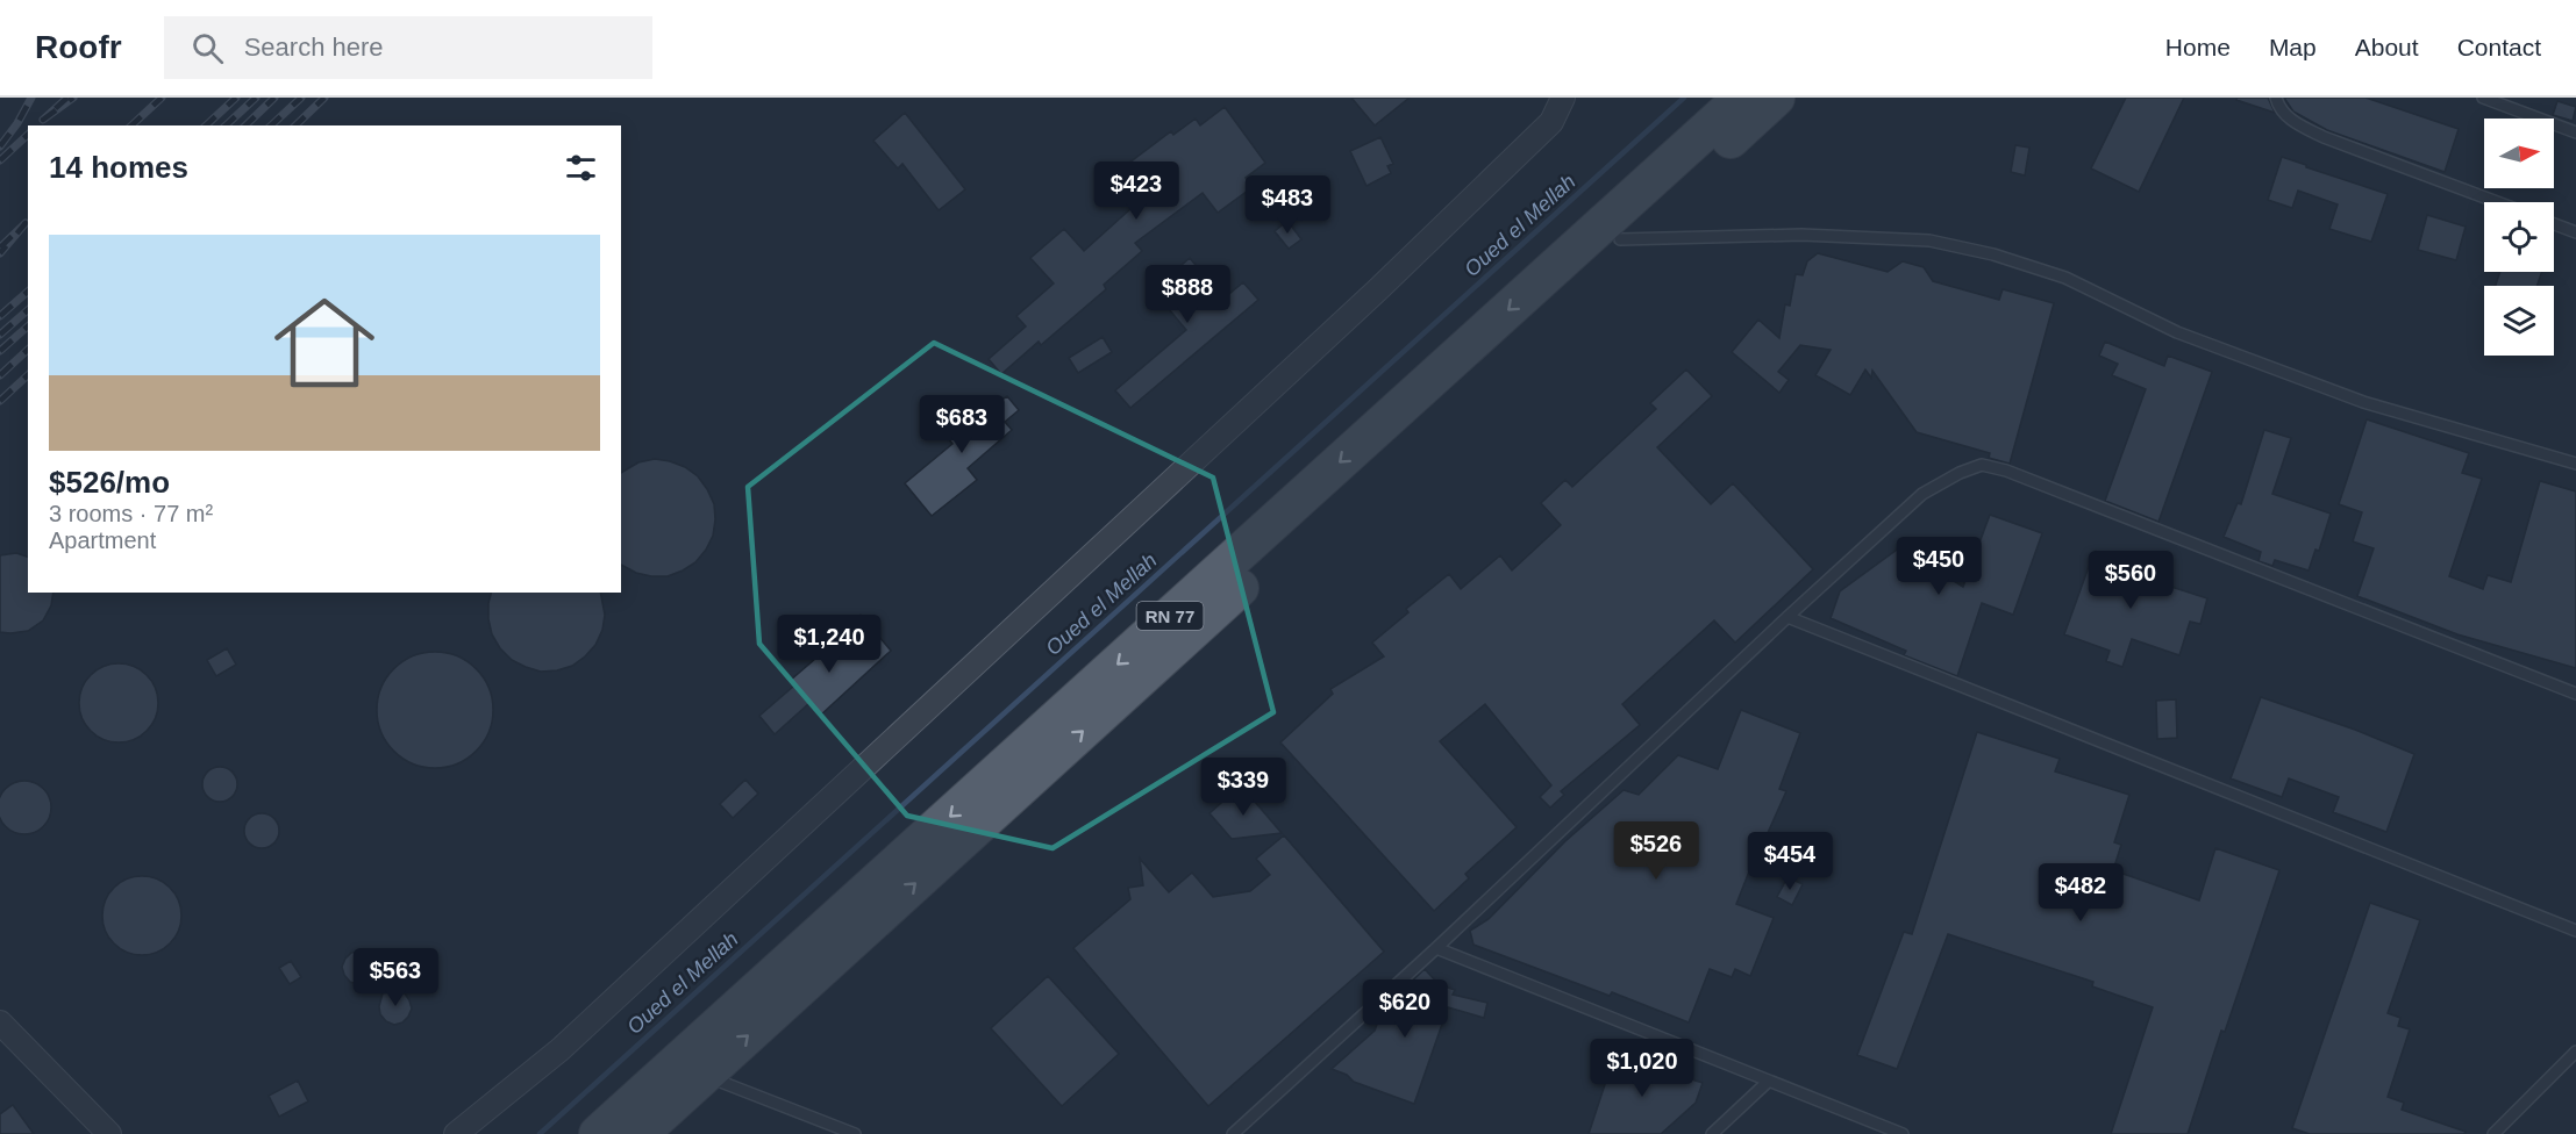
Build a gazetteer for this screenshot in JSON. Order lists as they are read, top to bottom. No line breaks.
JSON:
{"streets":{"main road":["RN 77"]},"water":["Oued el Mellah"],"north":"right","page":{"header":"Roofr","search":"Search here","nav":["Home","Map","About","Contact"],"heading":"14 homes","price":["$423","$483","$888","$683","$450","$560","$1,240","$339","$526","$454","$482","$563","$620","$1,020"],"list":[{"name":"$526/mo","note":"3 rooms · 77 m² · Apartment"}]}}
